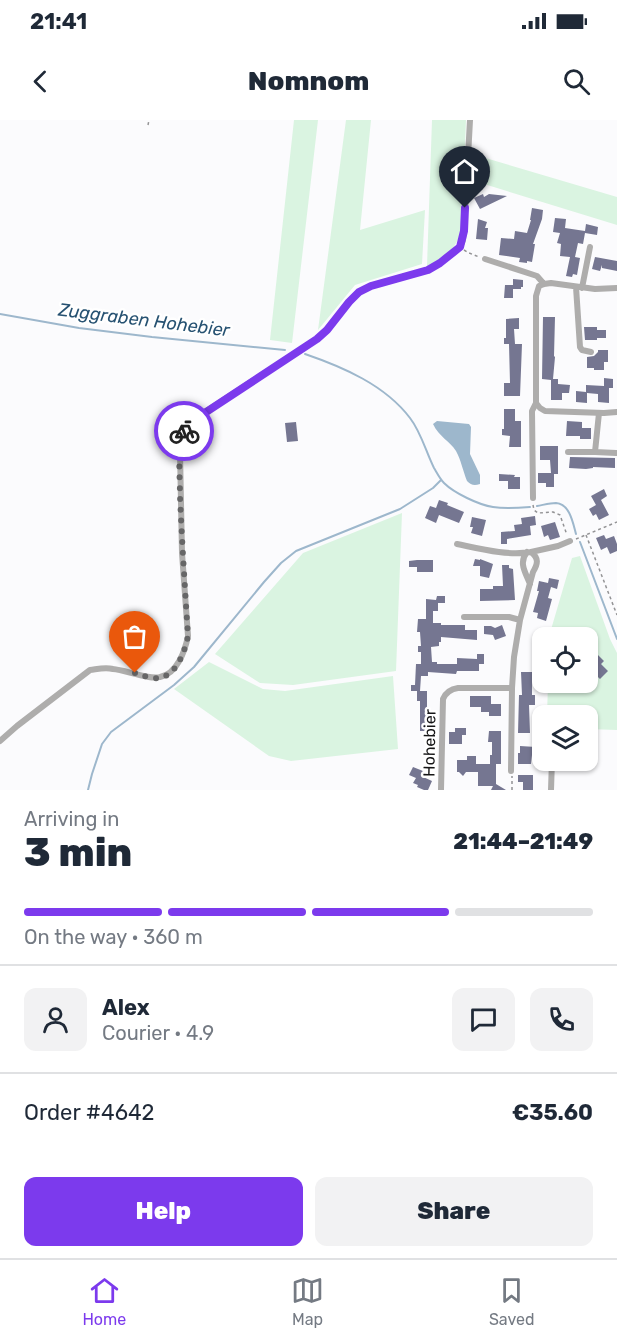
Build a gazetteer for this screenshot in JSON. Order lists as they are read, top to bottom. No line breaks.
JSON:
{"streets":{"street":["Hohebier"]},"water":["Zuggraben Hohebier"],"page":{"status":"21:41","header":"Nomnom","heading":["3 min","Arriving in","21:44–21:49"],"panel":["Alex","Courier · 4.9","Order #4642","€35.60"],"bar":"On the way · 360 m","buttons":["Help","Share"],"tabs":["Home","Map","Saved"]}}
